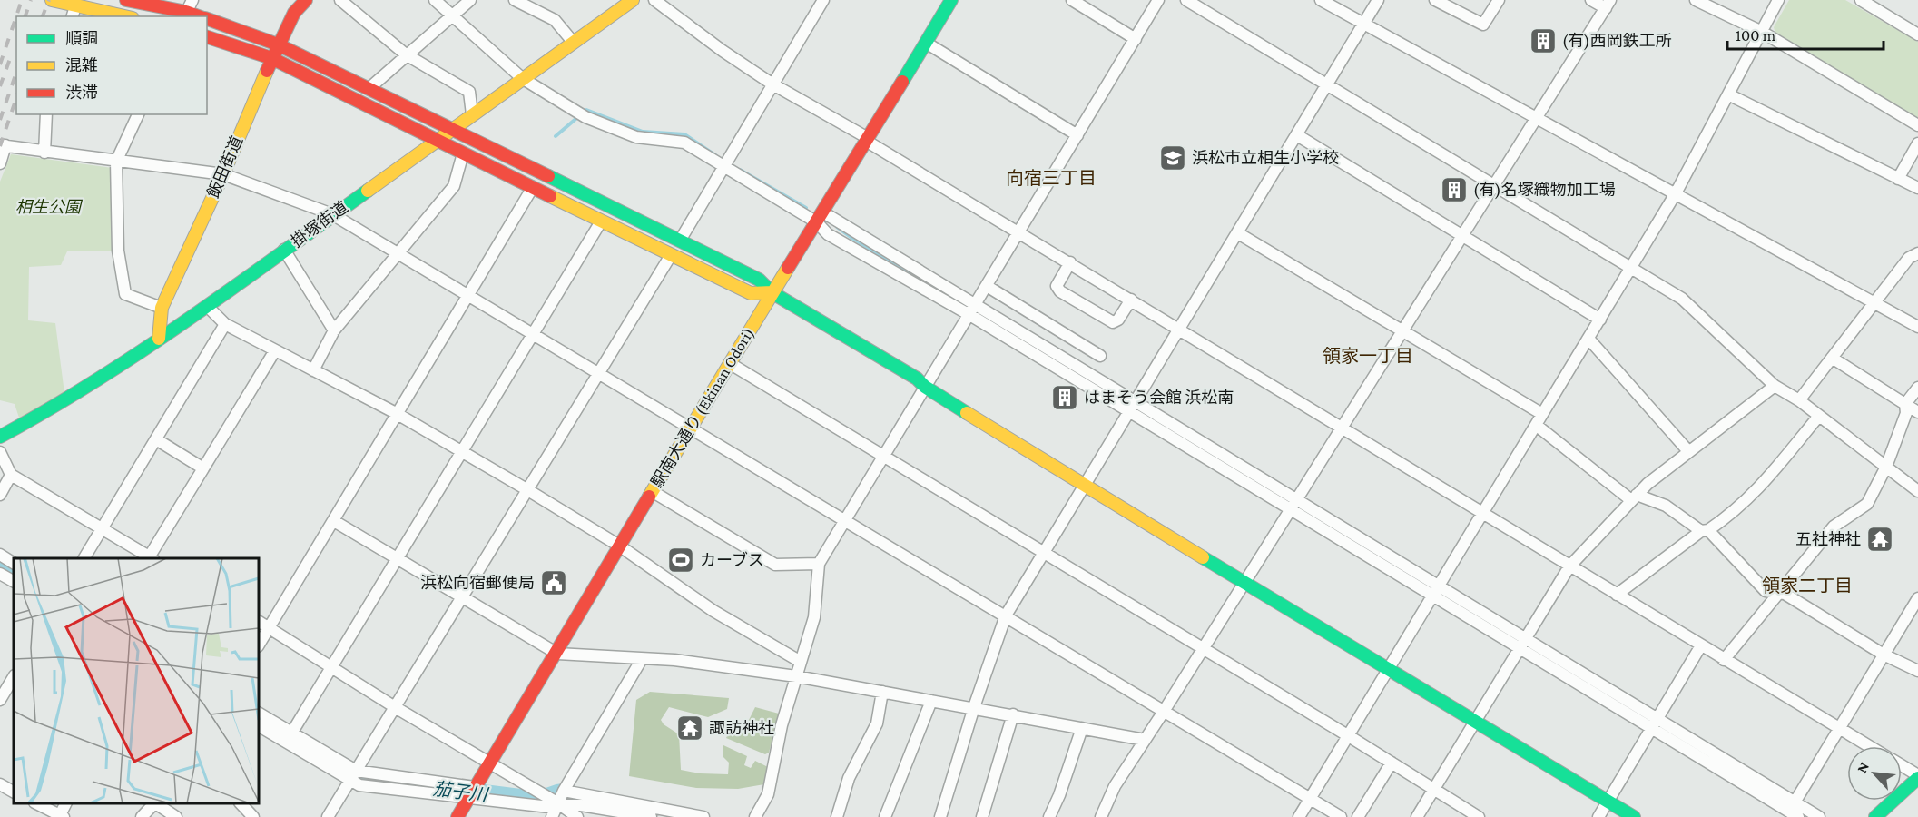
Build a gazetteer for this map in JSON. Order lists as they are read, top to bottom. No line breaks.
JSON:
{"streets":{"main road":["飯田街道","掛塚街道","駅南大通り (Ekinan Odori)"]},"crossings":[["飯田街道","掛塚街道"]],"districts":["向宿三丁目","領家一丁目","領家二丁目"],"water":["茄子川"],"parks":["相生公園"],"places":{"building":["(有)西岡鉄工所","(有)名塚織物加工場","はまそう会館 浜松南"],"school or university":["浜松市立相生小学校"],"temple":["五社神社","諏訪神社"],"sports":["カーブス"],"public building":["浜松向宿郵便局"]},"legend":["順調","混雑","渋滞"],"scale_bar":"100 m","north":"top left"}
